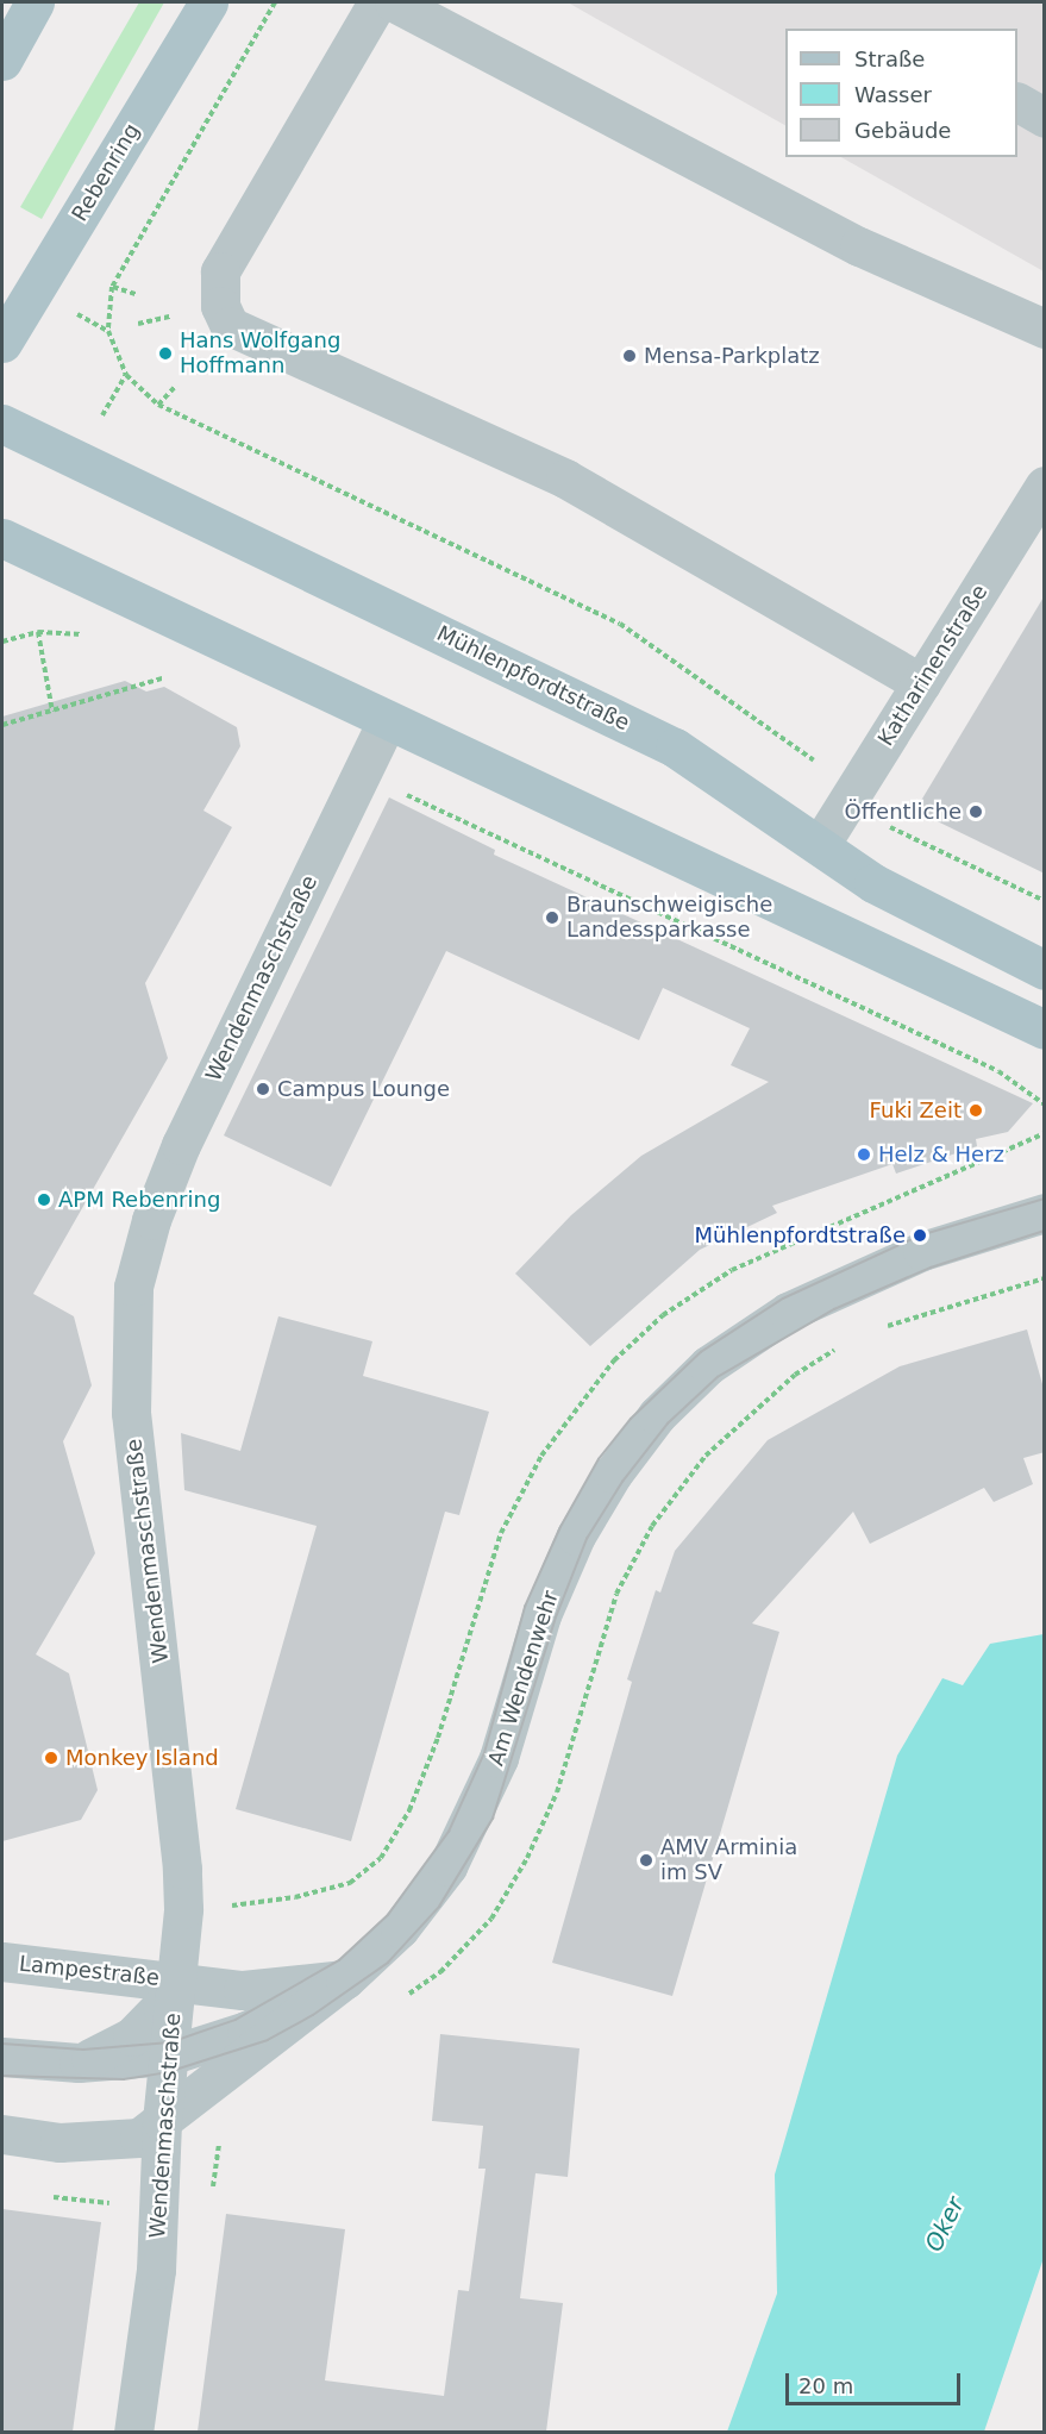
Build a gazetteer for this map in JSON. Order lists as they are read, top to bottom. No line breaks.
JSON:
{"streets":{"main road":["Rebenring","Mühlenpfordtstraße"],"street":["Katharinenstraße","Wendenmaschstraße","Am Wendenwehr","Lampestraße"]},"crossings":[["Katharinenstraße","Mühlenpfordtstraße"],["Wendenmaschstraße","Am Wendenwehr"],["Wendenmaschstraße","Lampestraße"]],"water":["Oker"],"places":["Hans Wolfgang Hoffmann","Mensa-Parkplatz","Öffentliche","Braunschweigische Landessparkasse","Campus Lounge","Fuki Zeit","Helz & Herz","APM Rebenring","Mühlenpfordtstraße","Monkey Island","AMV Arminia im SV"],"legend":["Straße","Wasser","Gebäude"],"scale_bar":"20 m"}
